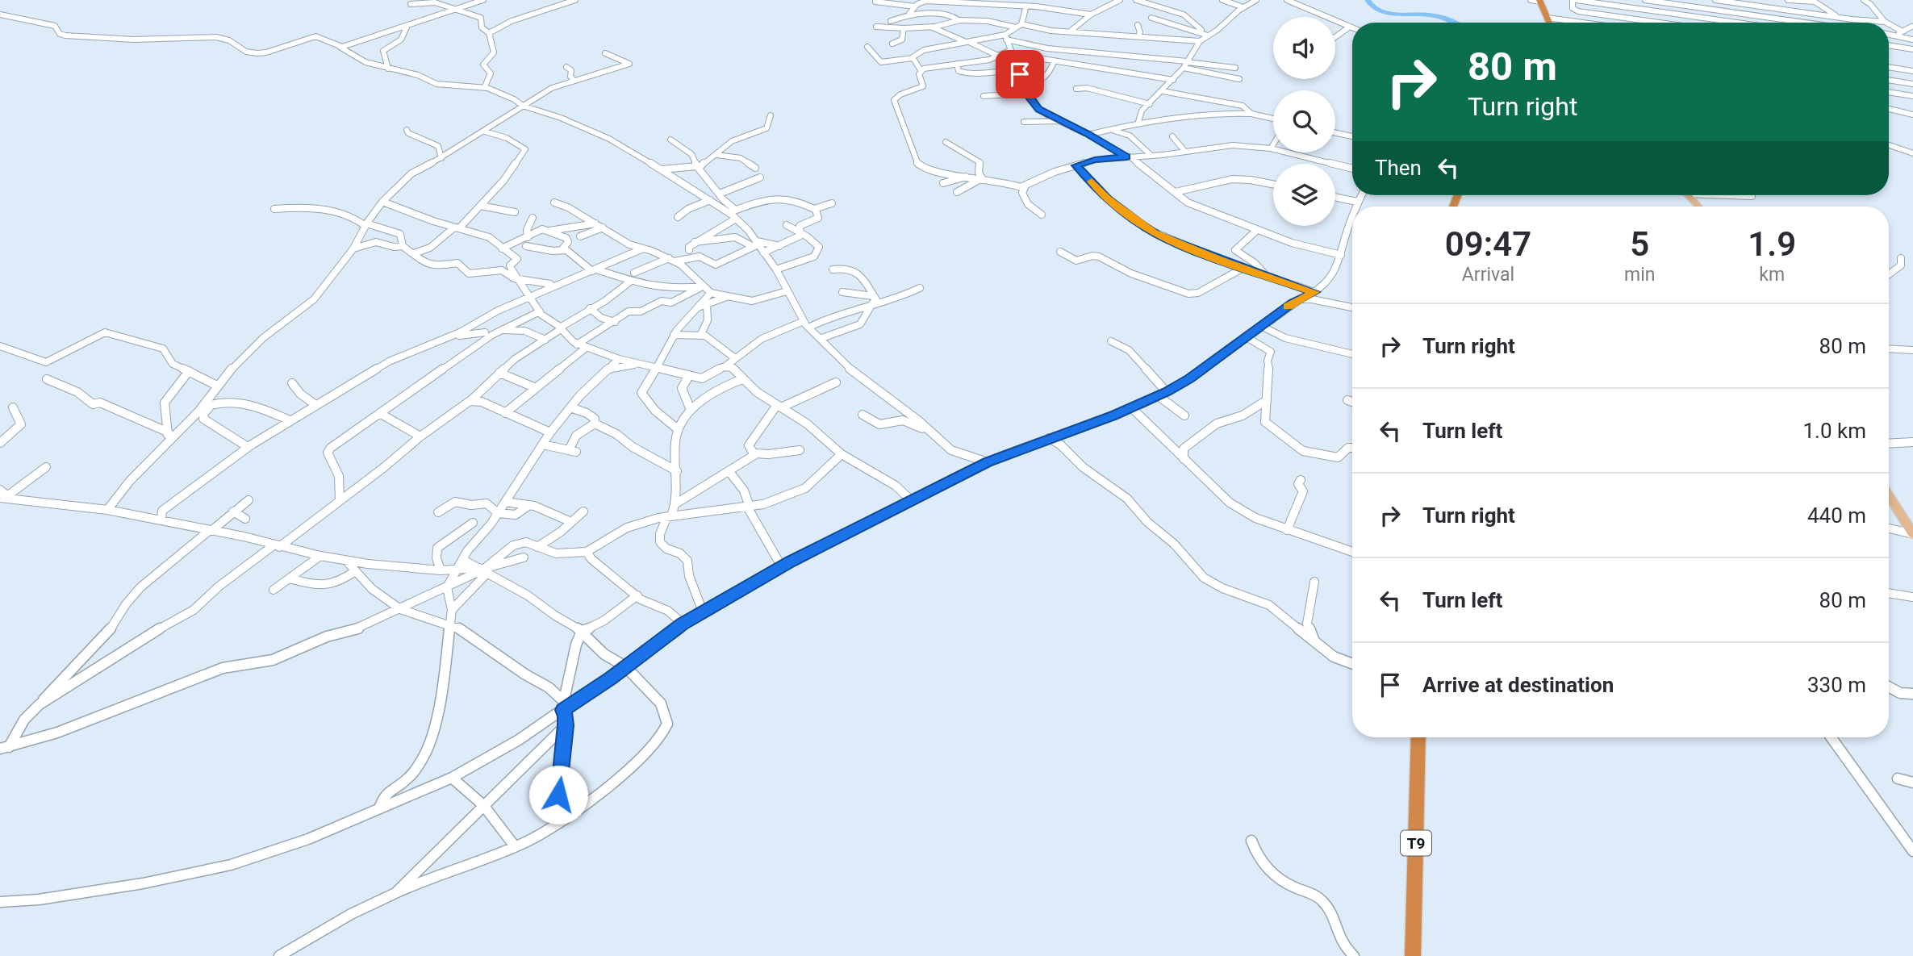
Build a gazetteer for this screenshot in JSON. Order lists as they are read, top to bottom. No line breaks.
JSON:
{"streets":{"highway":["T9"]},"page":{"turn":["80 m","Turn right"],"then":"Then","eta":["09:47","Arrival","5","min","1.9","km"],"list":[{"name":"Turn right","value":"80 m"},{"name":"Turn left","value":"1.0 km"},{"name":"Turn right","value":"440 m"},{"name":"Turn left","value":"80 m"},{"name":"Arrive at destination","value":"330 m"}]}}
